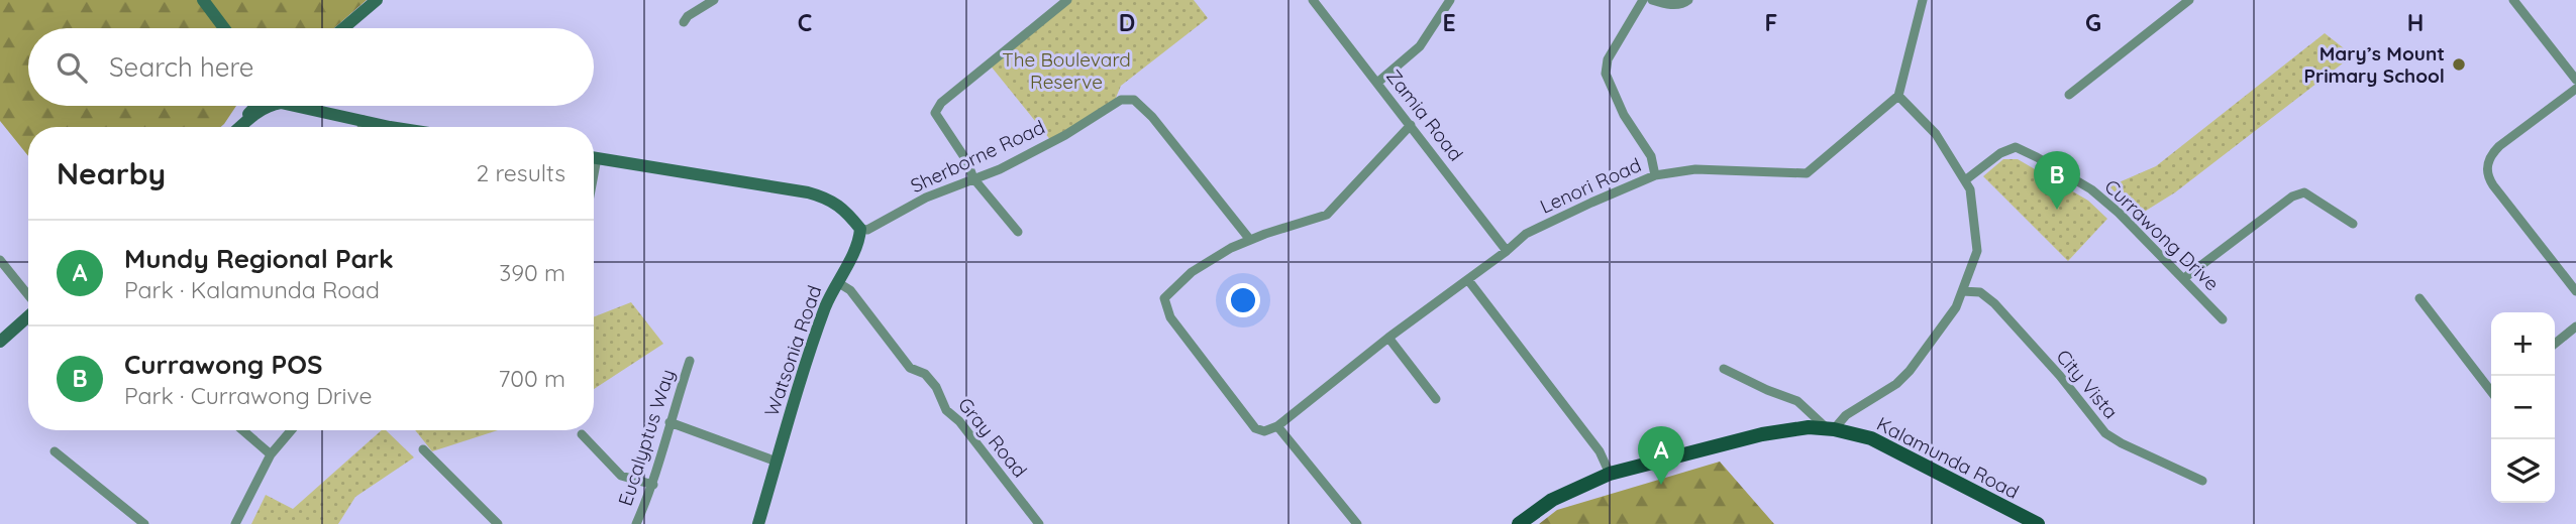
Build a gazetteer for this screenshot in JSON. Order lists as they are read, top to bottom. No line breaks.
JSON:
{"streets":{"main road":["Kalamunda Road"],"street":["Zamia Road","Sherborne Road","Lenori Road","Currawong Drive","Watsonia Road","City Vista","Eucalyptus Way","Gray Road"]},"crossings":[["Zamia Road","Lenori Road"],["Sherborne Road","Watsonia Road"],["Watsonia Road","Gray Road"]],"parks":["The Boulevard Reserve"],"places":["Mary’s Mount Primary School"],"page":{"search":"Search here","heading":["Nearby","2 results"],"pins":["B","A"],"list":[{"mark":"A","name":"Mundy Regional Park","note":"Park · Kalamunda Road","value":"390 m"},{"mark":"B","name":"Currawong POS","note":"Park · Currawong Drive","value":"700 m"}],"map_buttons":["+","−"]},"grid":{"columns":["C","D","E","F","G","H"]}}
